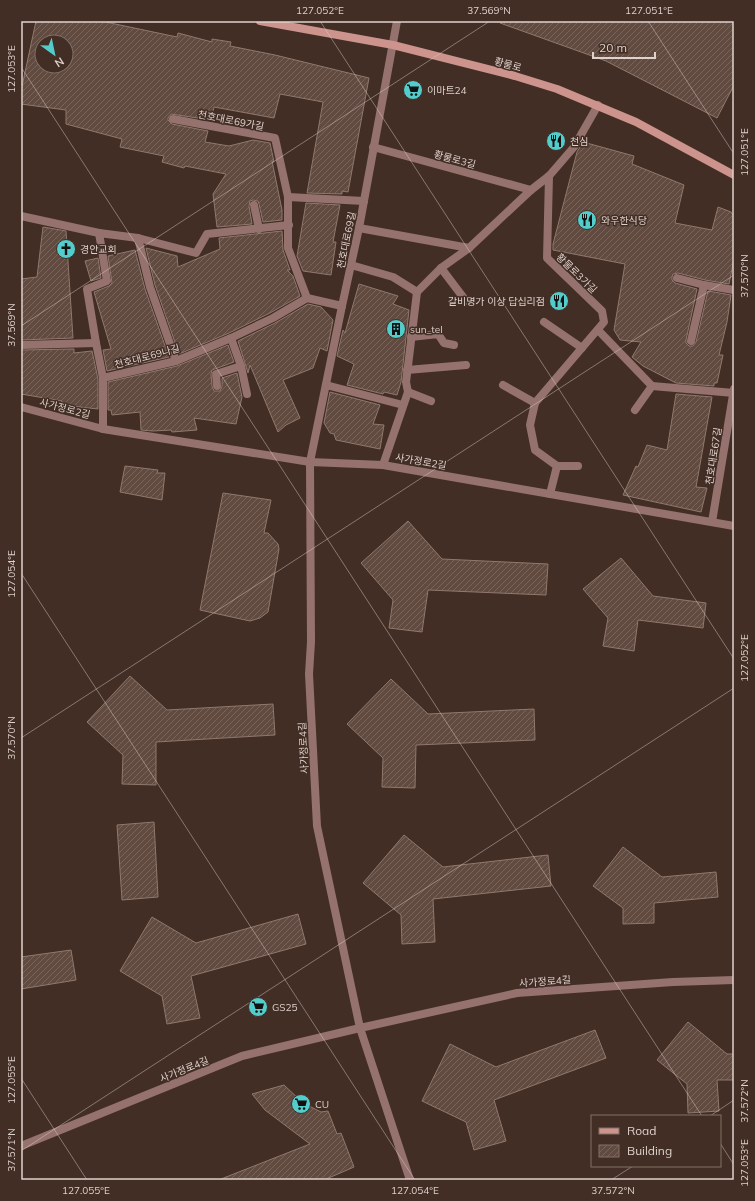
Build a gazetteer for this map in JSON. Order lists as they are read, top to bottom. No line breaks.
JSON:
{"streets":{"street":["황물로","천호대로69가길","황물로3길","천호대로69길","황물로3가길","천호대로69나길","사가정로2길","천호대로67길","사가정로4길"]},"crossings":[["황물로","천호대로69길"],["천호대로69가길","천호대로69나길"],["황물로3길","천호대로69길"],["천호대로69길","사가정로2길"],["천호대로69길","사가정로4길"],["천호대로69나길","사가정로2길"],["사가정로2길","천호대로67길"],["사가정로2길","사가정로4길"]],"places":{"supermarket":["이마트24","GS25","CU"],"restaurant":["천심","와우한식당","갈비명가 이상 답십리점"],"church":["경안교회"],"building":["sun_tel"]},"legend":["Road","Building"],"scale_bar":"20 m","north":"bottom right","coordinates":["127.052°E","37.569°N","127.051°E","127.053°E","37.570°N","127.054°E","127.055°E","37.572°N","37.571°N"]}
